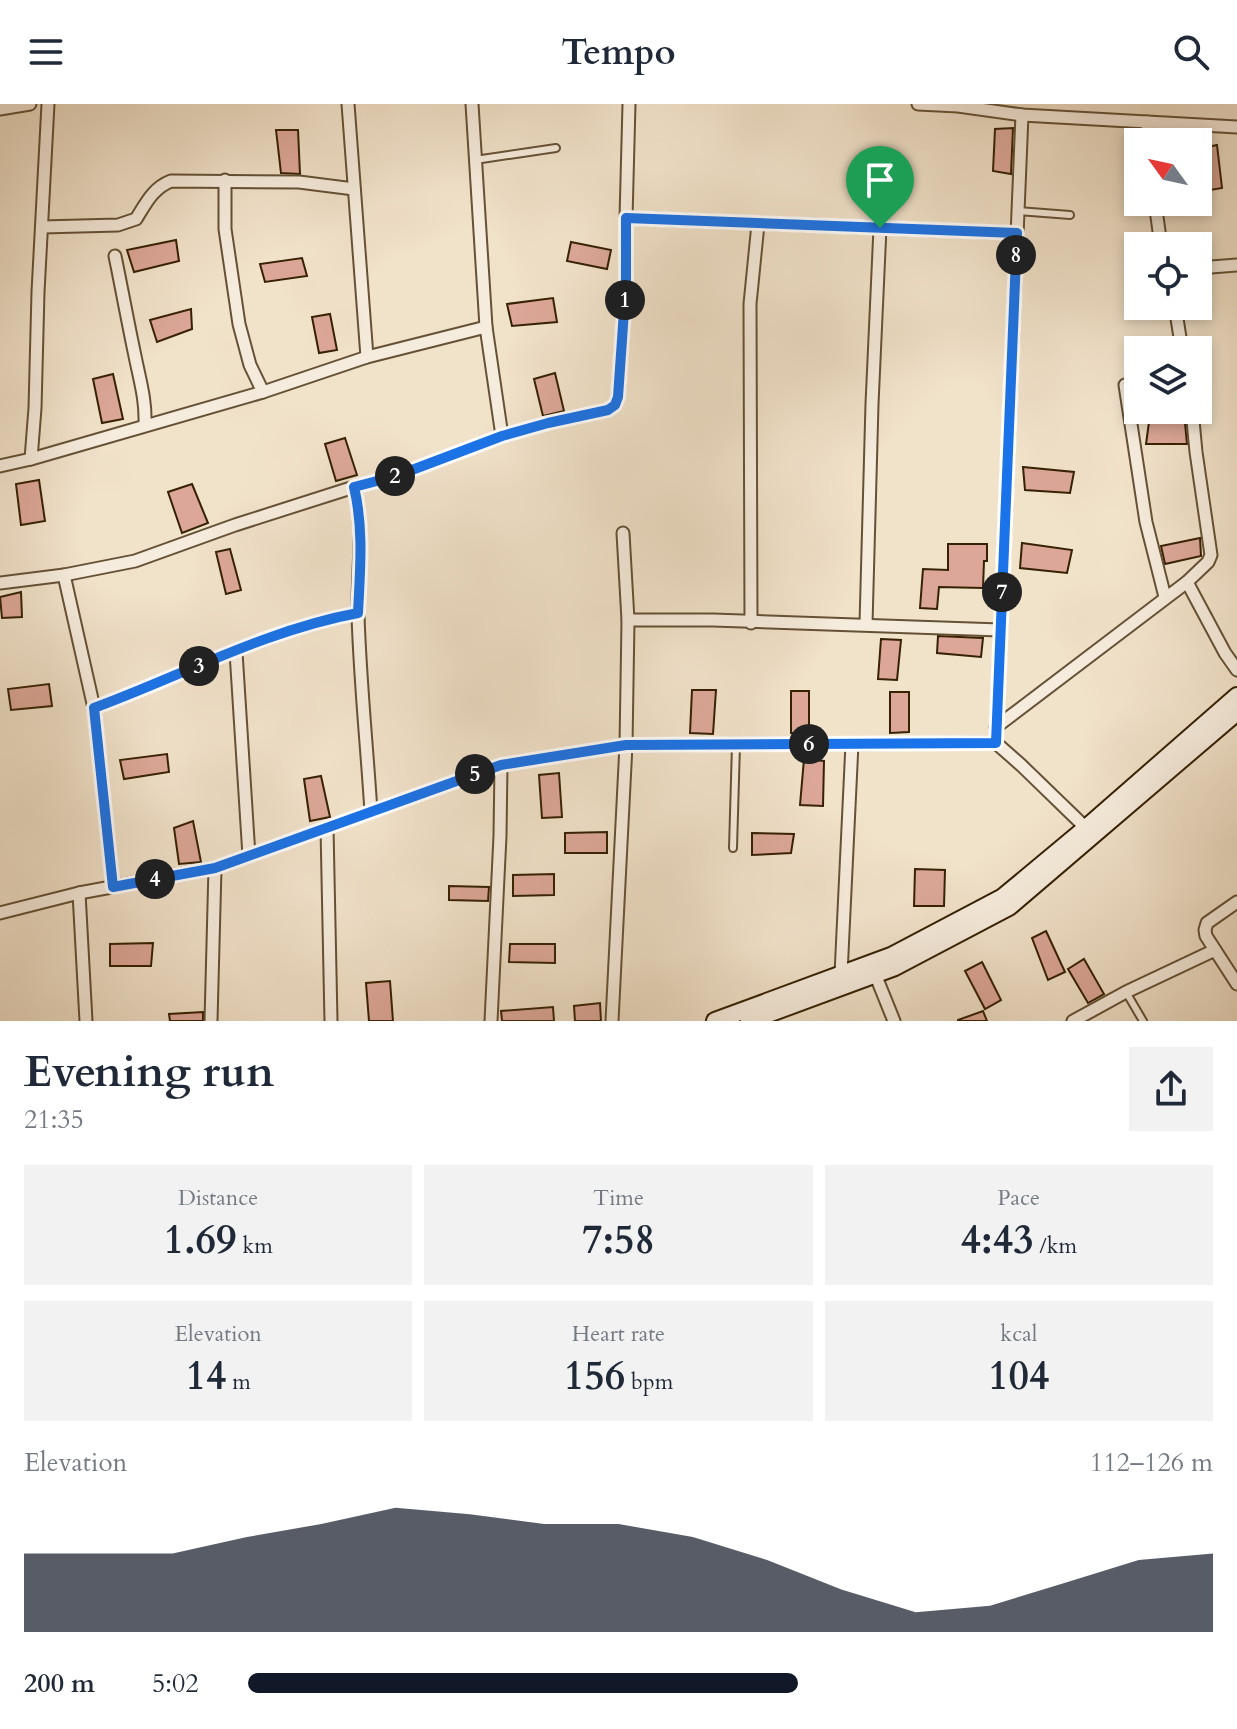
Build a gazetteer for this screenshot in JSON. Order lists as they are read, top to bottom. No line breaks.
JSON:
{"north":"top left","page":{"header":"Tempo","pins":["8","1","2","7","3","6","5","4"],"heading":["Evening run","21:35"],"stats":[["Distance","1.69 km"],["Time","7:58"],["Pace","4:43 /km"],["Elevation","14 m"],["Heart rate","156 bpm"],["kcal","104"]],"chart":["Elevation","112–126 m"],"list":[{"name":"200 m","note":"5:02"}]}}
